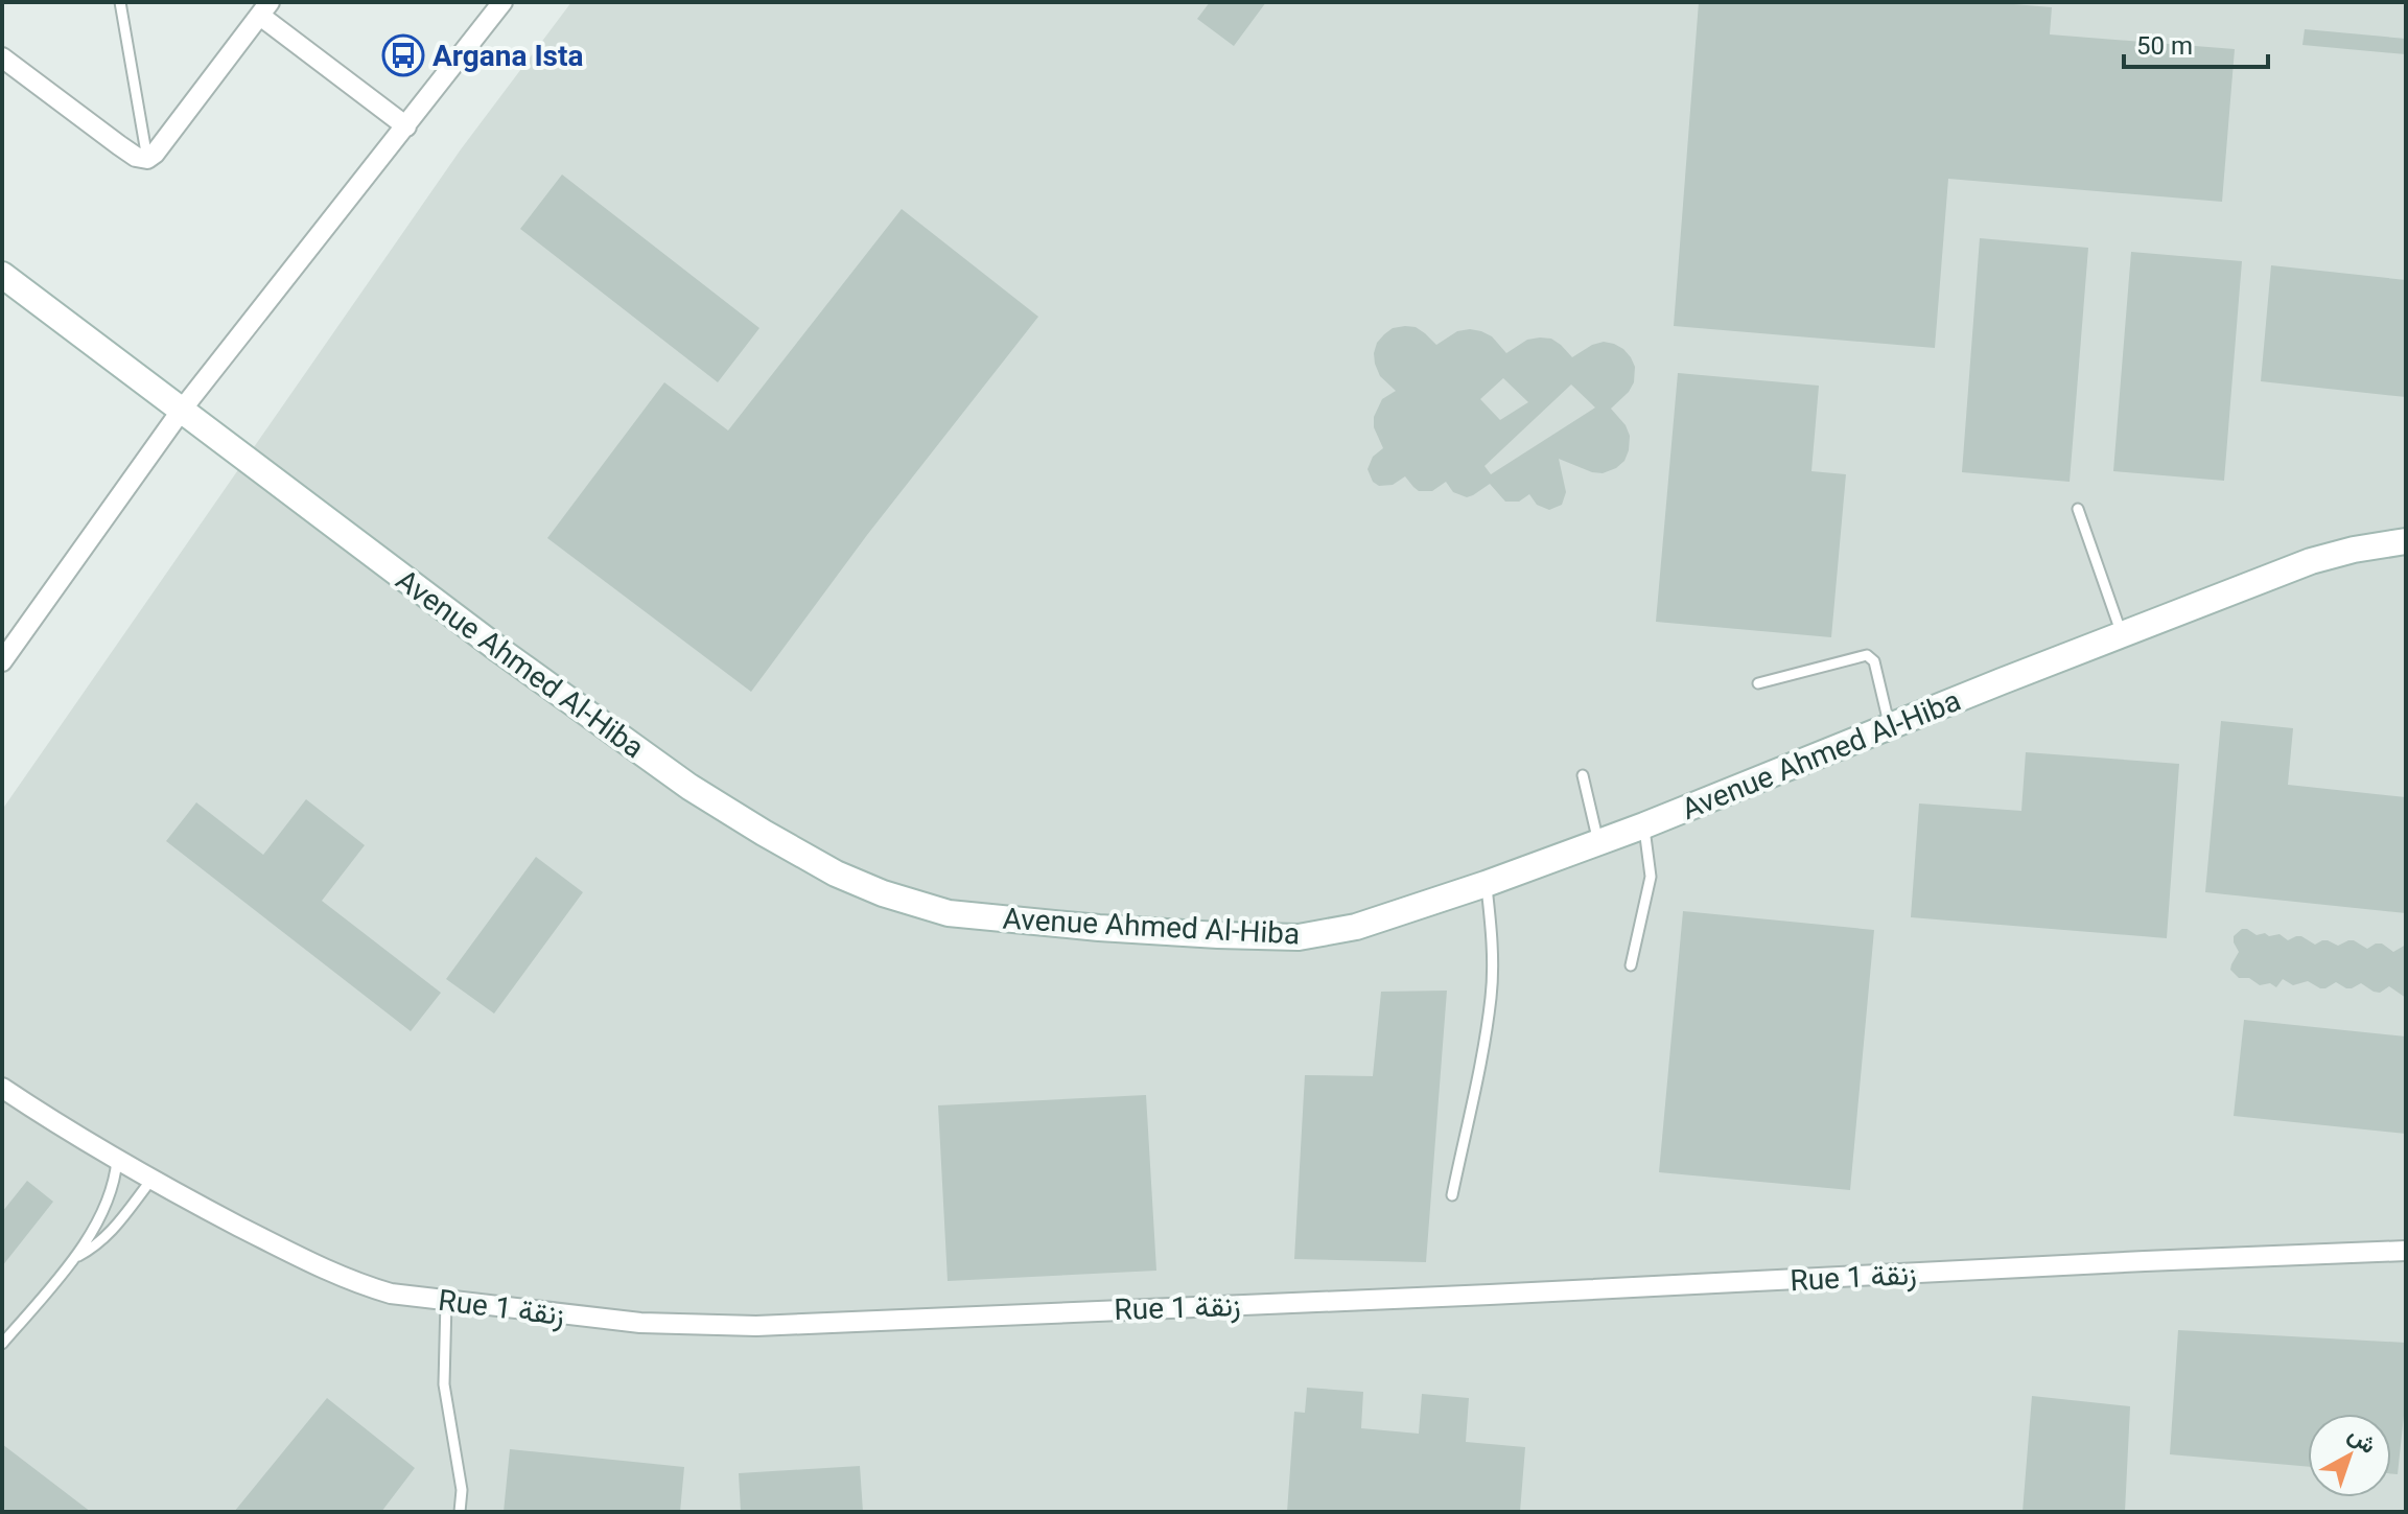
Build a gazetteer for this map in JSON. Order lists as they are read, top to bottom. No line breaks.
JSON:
{"streets":{"street":["Avenue Ahmed Al-Hiba","Rue 1 زنقة"]},"places":{"bus stop":["Argana Ista"]},"scale_bar":"50 m","north":"top right"}
